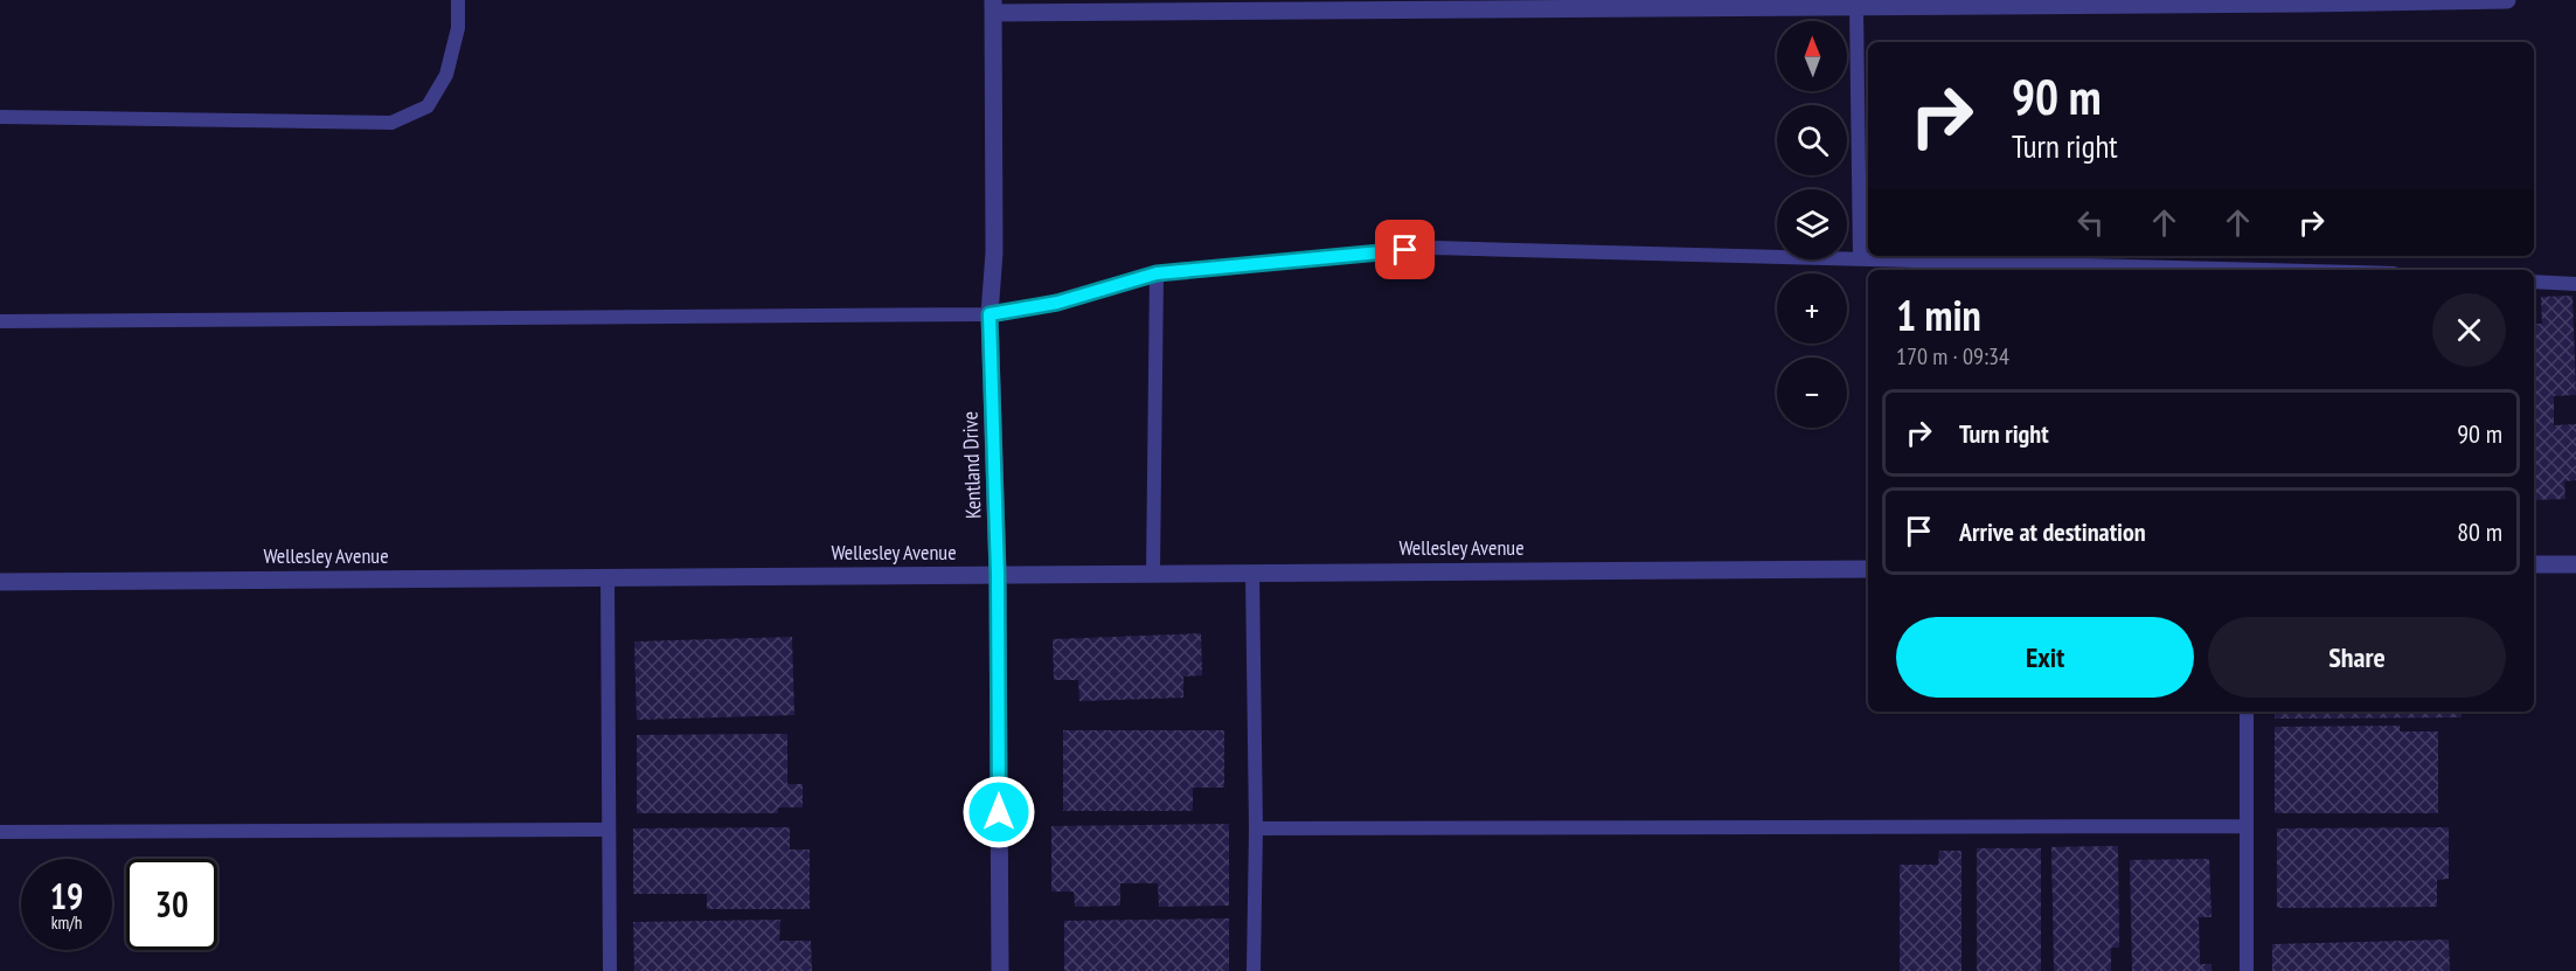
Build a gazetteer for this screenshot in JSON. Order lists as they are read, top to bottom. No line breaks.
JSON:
{"streets":{"street":["Kentland Drive","Wellesley Avenue"]},"crossings":[["Kentland Drive","Wellesley Avenue"]],"north":"top","page":{"map_buttons":["+","−"],"turn":["90 m","Turn right"],"heading":["1 min","170 m · 09:34"],"list":[{"name":"Turn right","value":"90 m"},{"name":"Arrive at destination","value":"80 m"}],"buttons":["Exit","Share"],"speed":"19 km/h","limit":"30"}}
